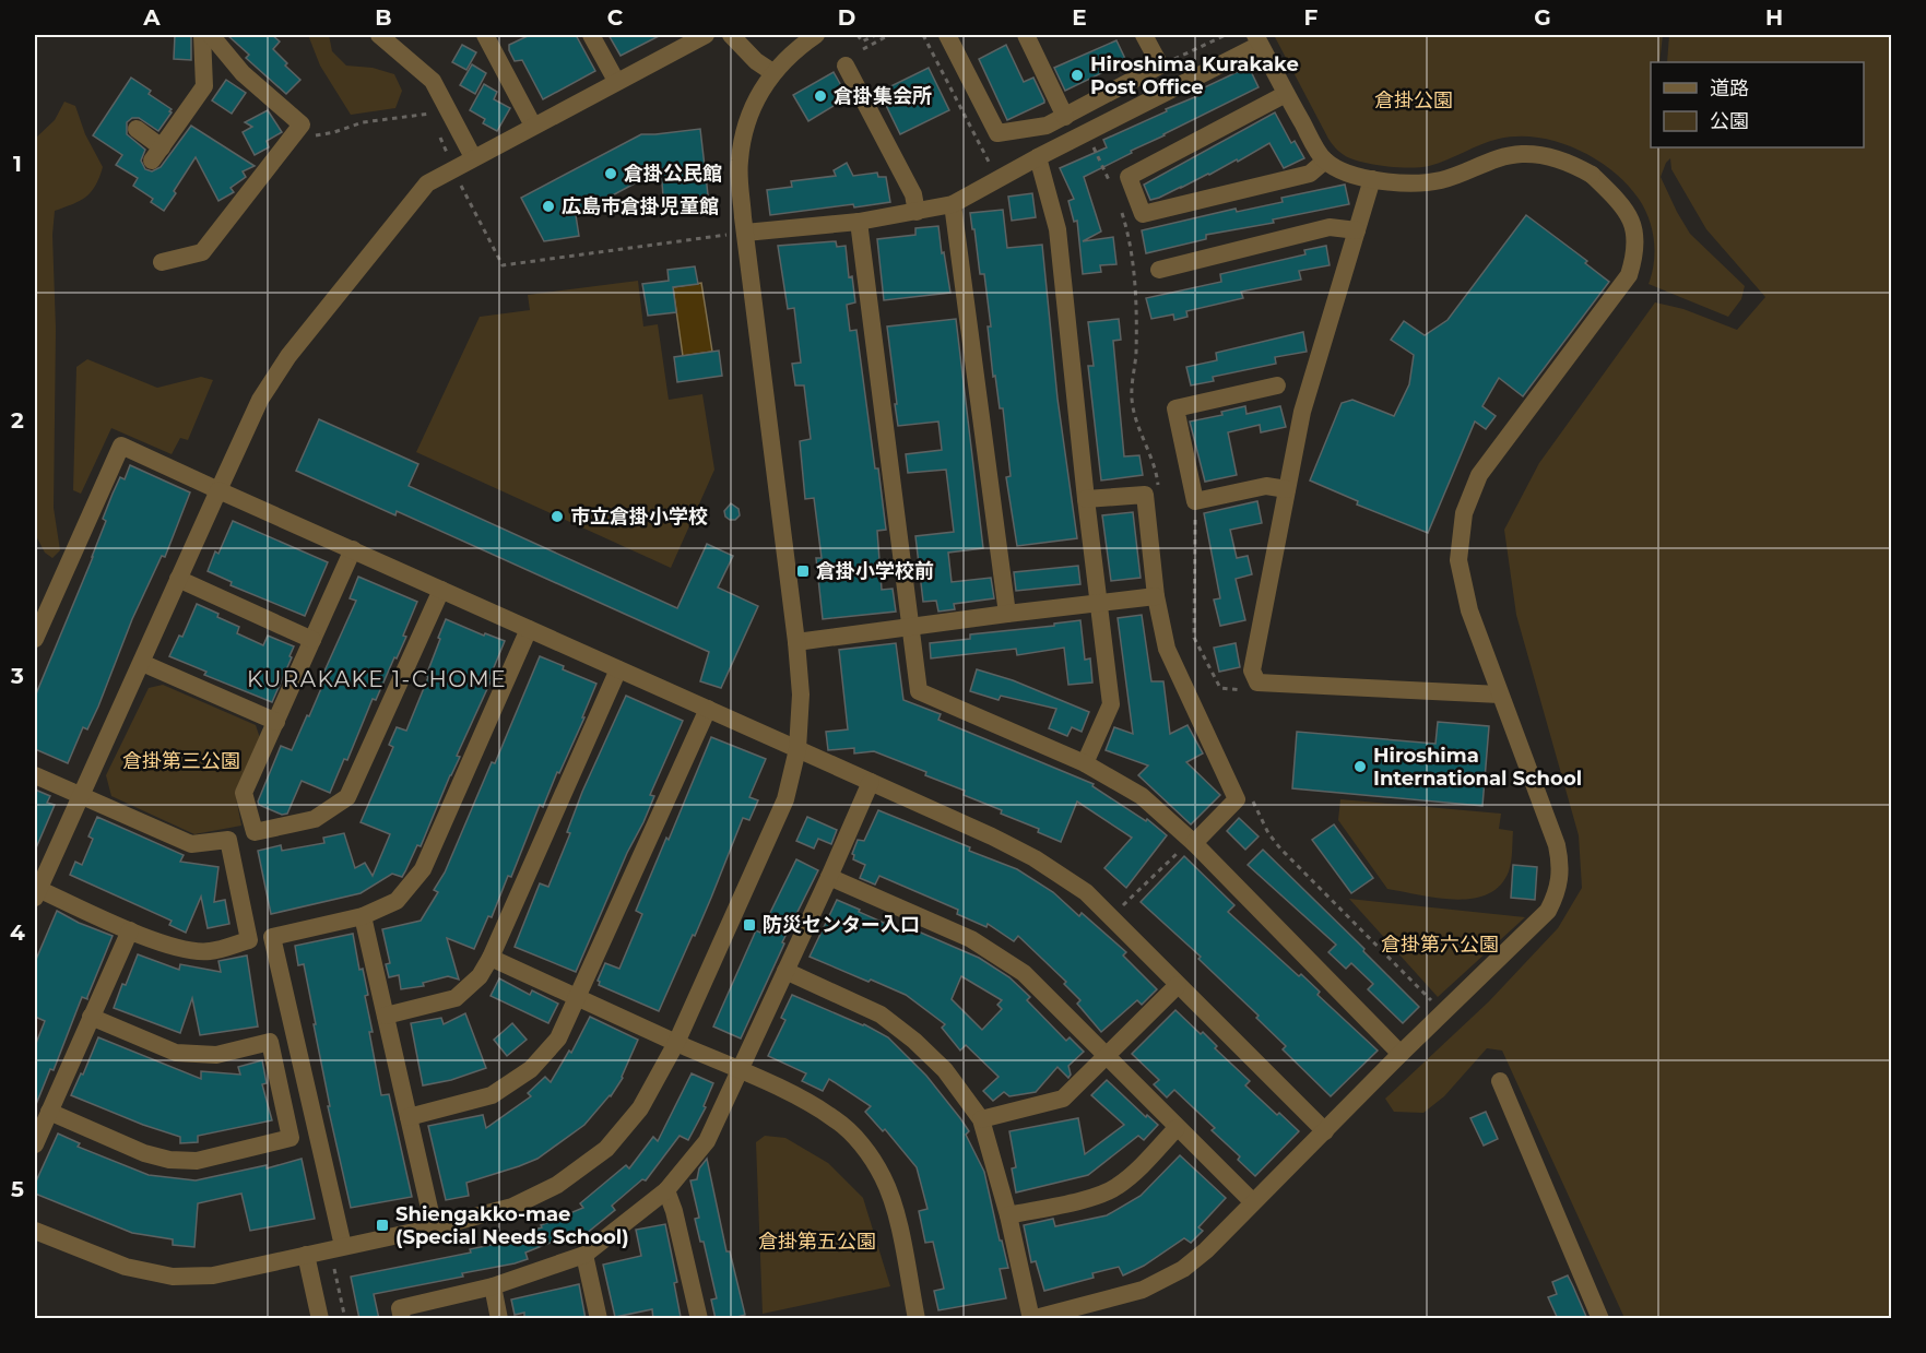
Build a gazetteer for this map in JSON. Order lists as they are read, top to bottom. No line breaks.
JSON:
{"districts":["KURAKAKE 1-CHOME"],"parks":["倉掛公園","倉掛第三公園","倉掛第六公園","倉掛第五公園"],"places":{"other":["Hiroshima Kurakake Post Office","倉掛集会所","倉掛公民館","広島市倉掛児童館","市立倉掛小学校","Hiroshima International School"],"transit":["倉掛小学校前","防災センター入口","Shiengakko-mae (Special Needs School)"]},"legend":["道路","公園"],"grid":{"columns":["A","B","C","D","E","F","G","H"],"rows":["1","2","3","4","5"]}}
